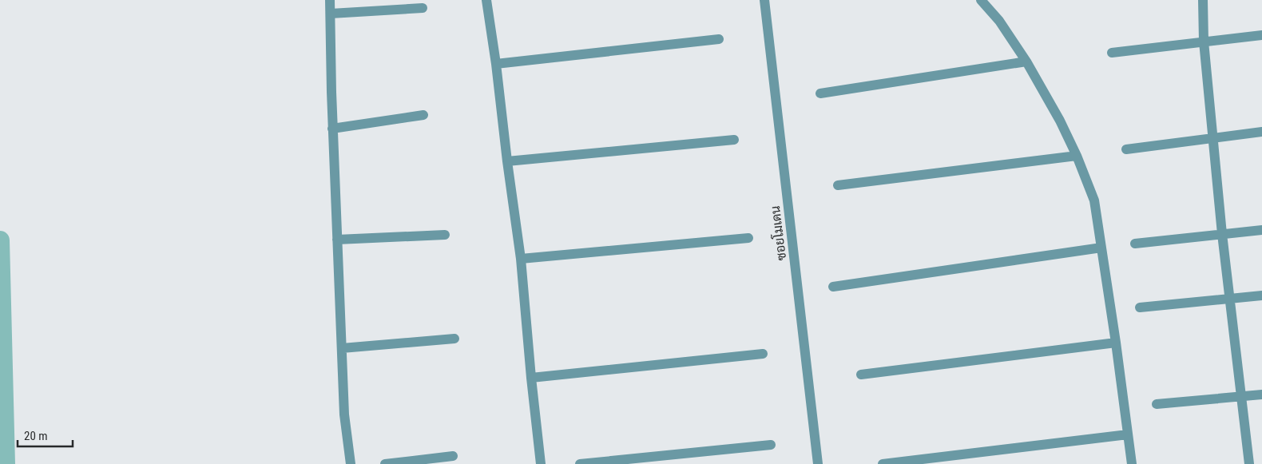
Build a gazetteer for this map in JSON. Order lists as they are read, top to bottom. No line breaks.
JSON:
{"streets":{"street":["ซอยโมเดน"]},"scale_bar":"20 m"}
